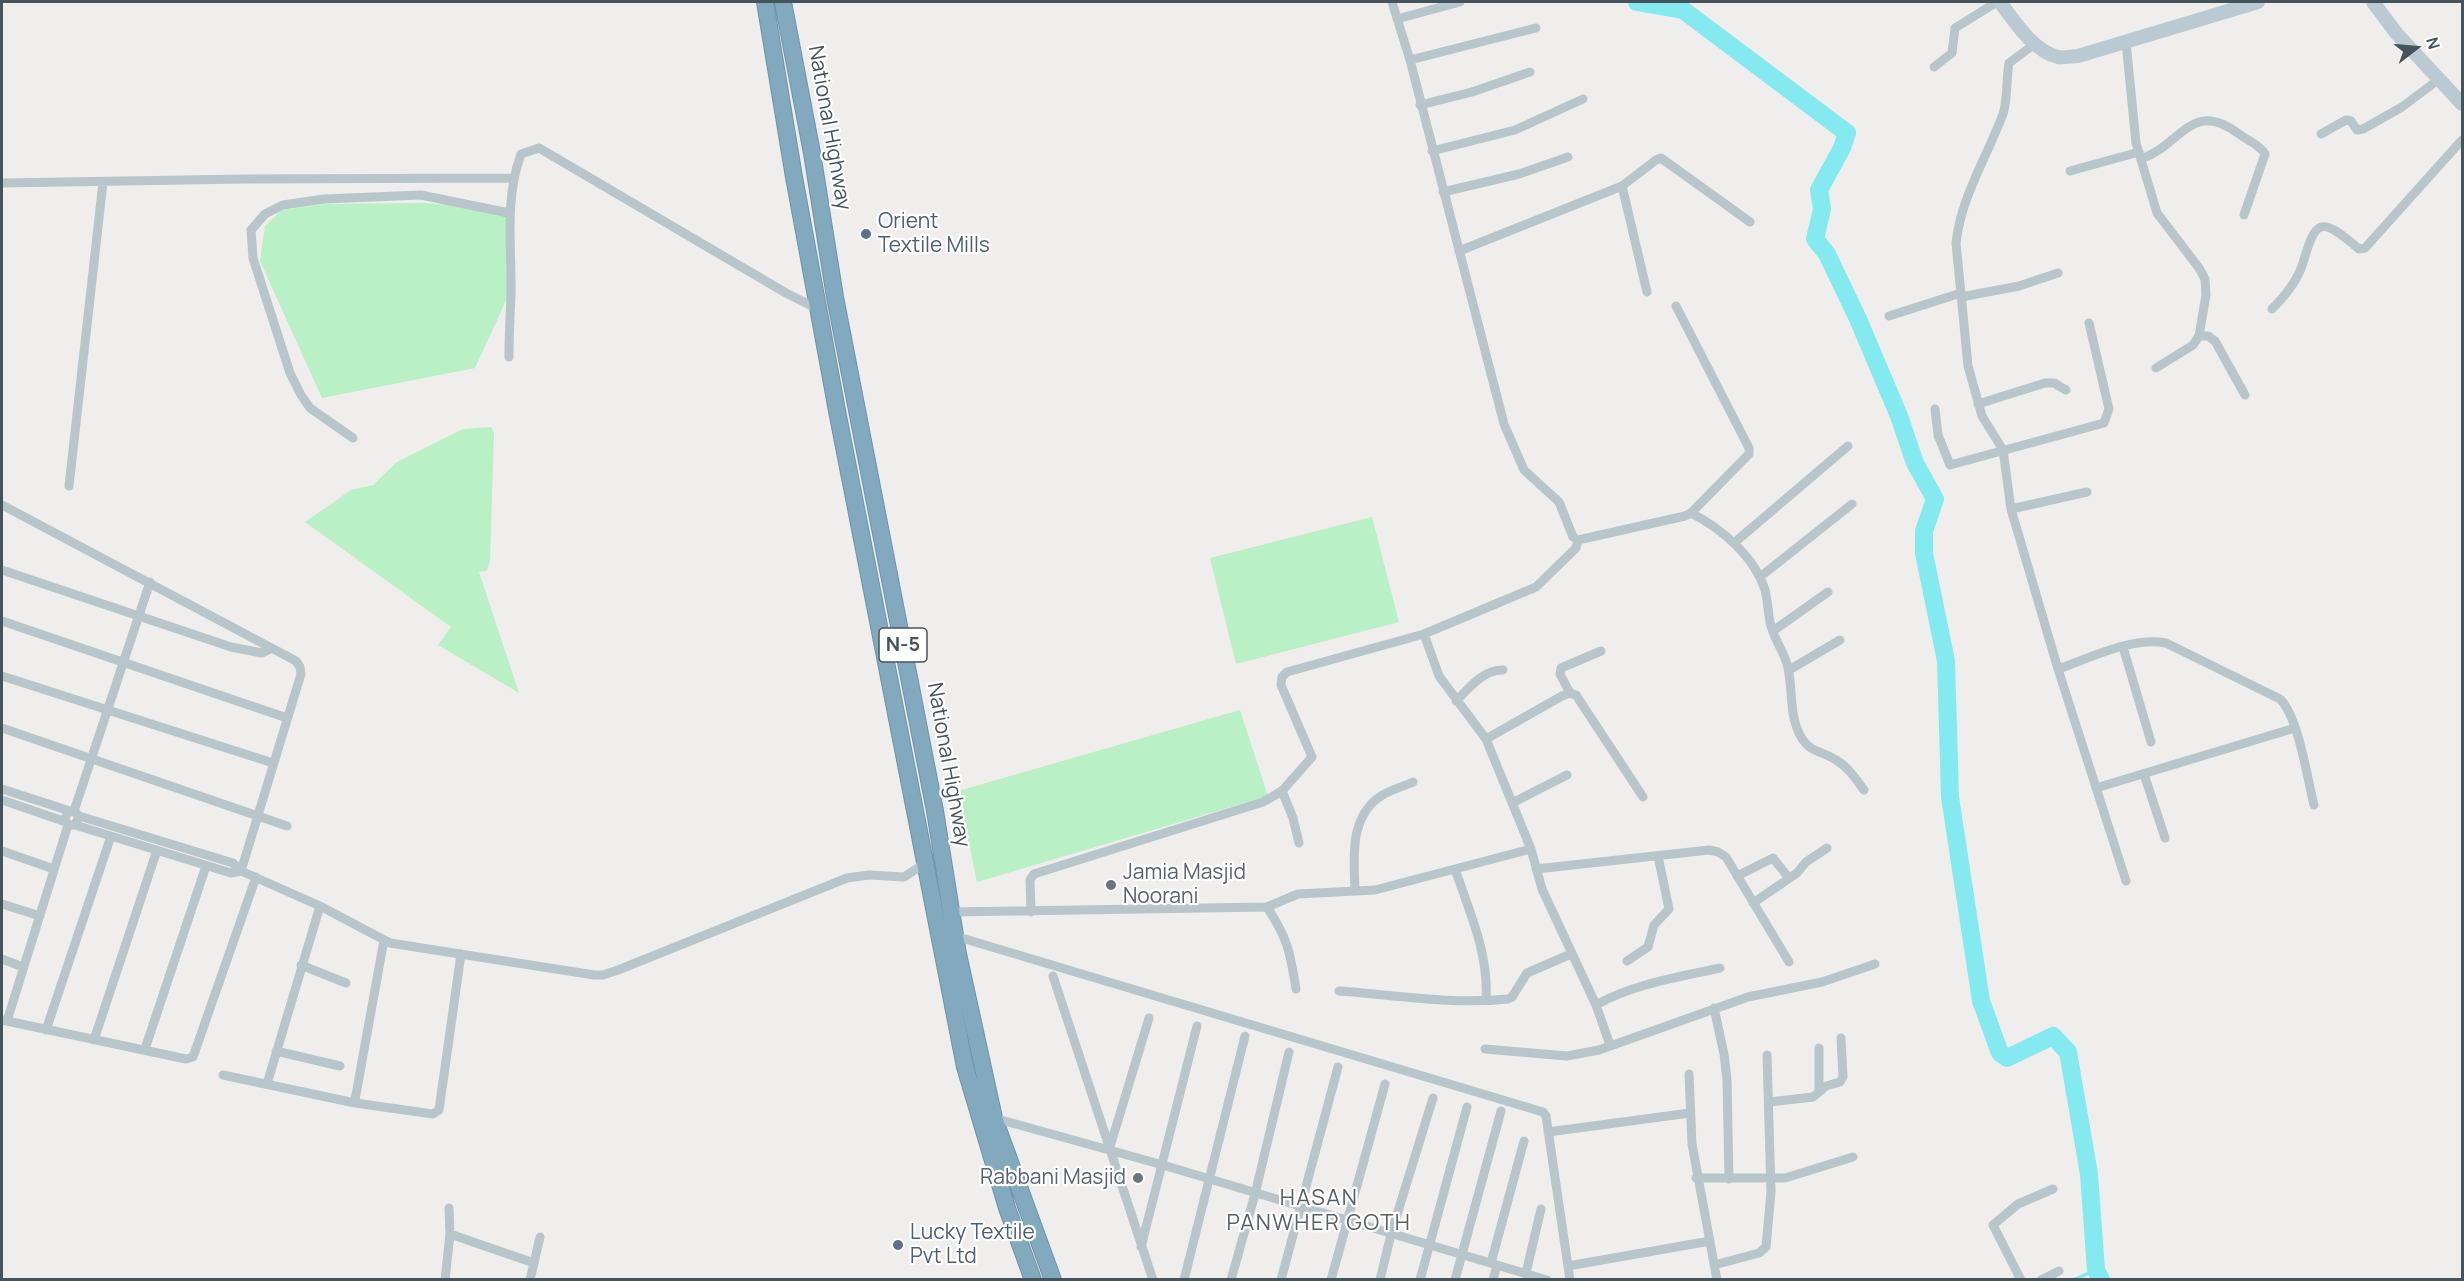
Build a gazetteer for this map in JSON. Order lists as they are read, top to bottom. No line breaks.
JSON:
{"streets":{"highway":["National Highway","N-5"]},"districts":["HASAN PANWHER GOTH"],"places":["Orient Textile Mills","Jamia Masjid Noorani","Rabbani Masjid","Lucky Textile Pvt Ltd"],"north":"right"}
